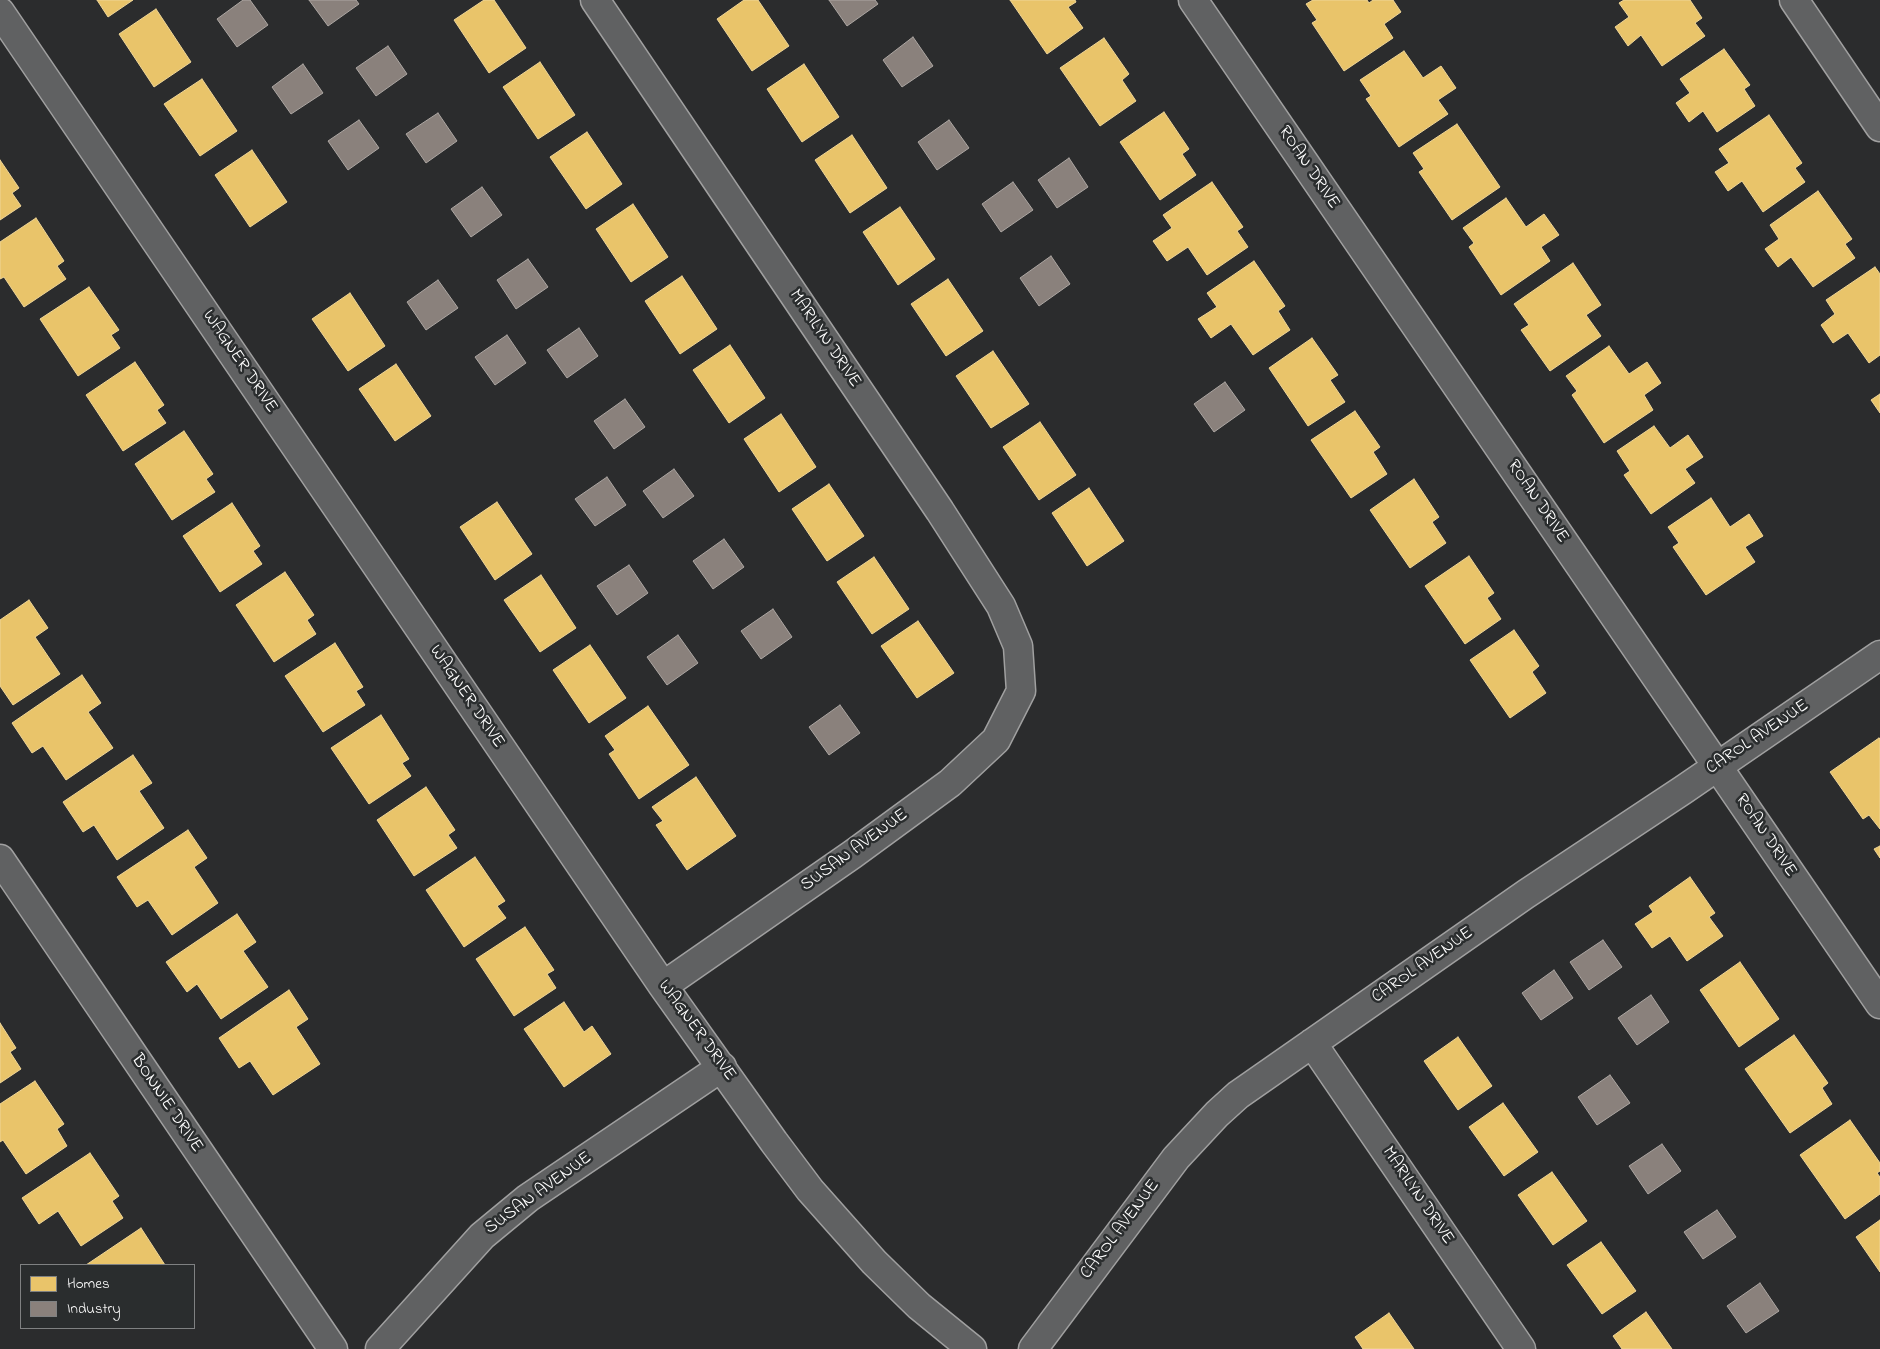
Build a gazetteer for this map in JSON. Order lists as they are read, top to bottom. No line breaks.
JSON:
{"streets":{"street":["ROAN DRIVE","MARILYN DRIVE","WAGNER DRIVE","CAROL AVENUE","SUSAN AVENUE","BONNIE DRIVE"]},"crossings":[["ROAN DRIVE","CAROL AVENUE"],["MARILYN DRIVE","CAROL AVENUE"],["MARILYN DRIVE","SUSAN AVENUE"],["WAGNER DRIVE","SUSAN AVENUE"]],"legend":["Homes","Industry"]}
